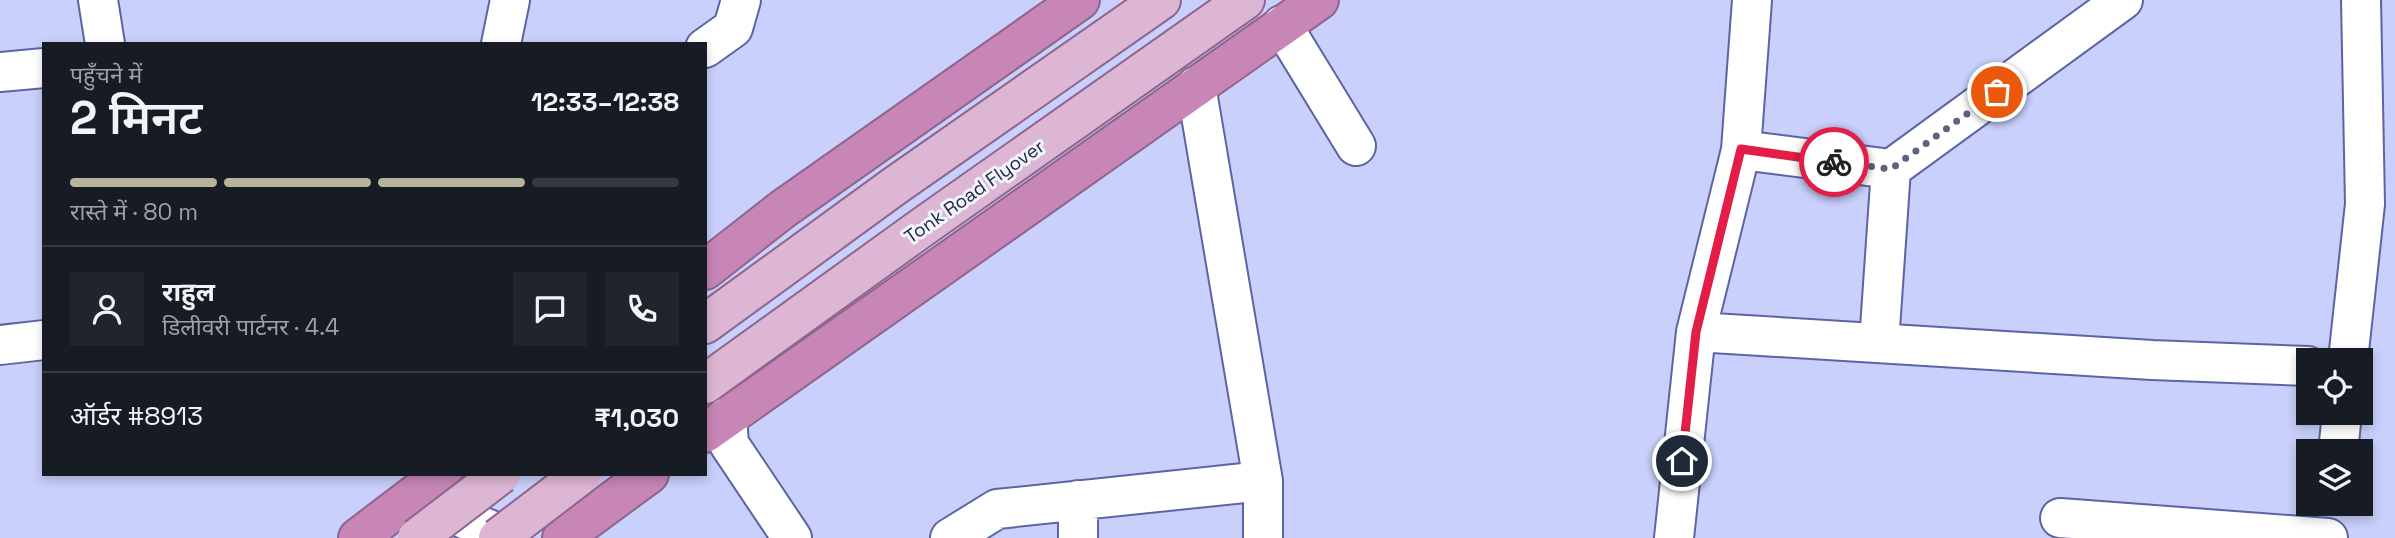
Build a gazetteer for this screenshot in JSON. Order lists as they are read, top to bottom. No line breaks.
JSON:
{"streets":{"main road":["Tonk Road Flyover"]},"page":{"heading":["2 मिनट","पहुँचने में","12:33–12:38"],"panel":["राहुल","डिलीवरी पार्टनर · 4.4","ऑर्डर #8913","₹1,030"],"bar":"रास्ते में · 80 m"}}
